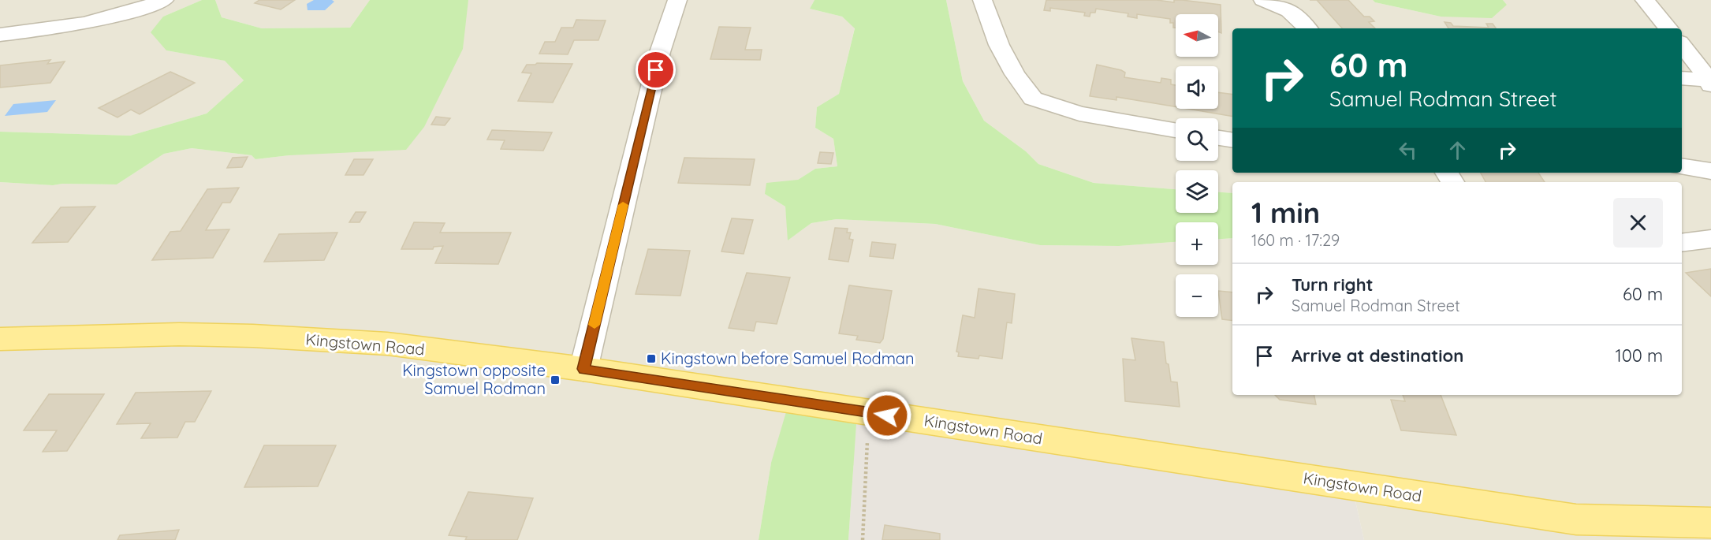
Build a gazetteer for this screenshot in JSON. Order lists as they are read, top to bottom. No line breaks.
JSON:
{"streets":{"main road":["Kingstown Road"]},"places":{"transit":["Kingstown before Samuel Rodman","Kingstown opposite Samuel Rodman"]},"north":"left","page":{"map_buttons":["+","−"],"turn":["60 m","Samuel Rodman Street"],"heading":["1 min","160 m · 17:29"],"list":[{"name":"Turn right","note":"Samuel Rodman Street","value":"60 m"},{"name":"Arrive at destination","value":"100 m"}]}}
